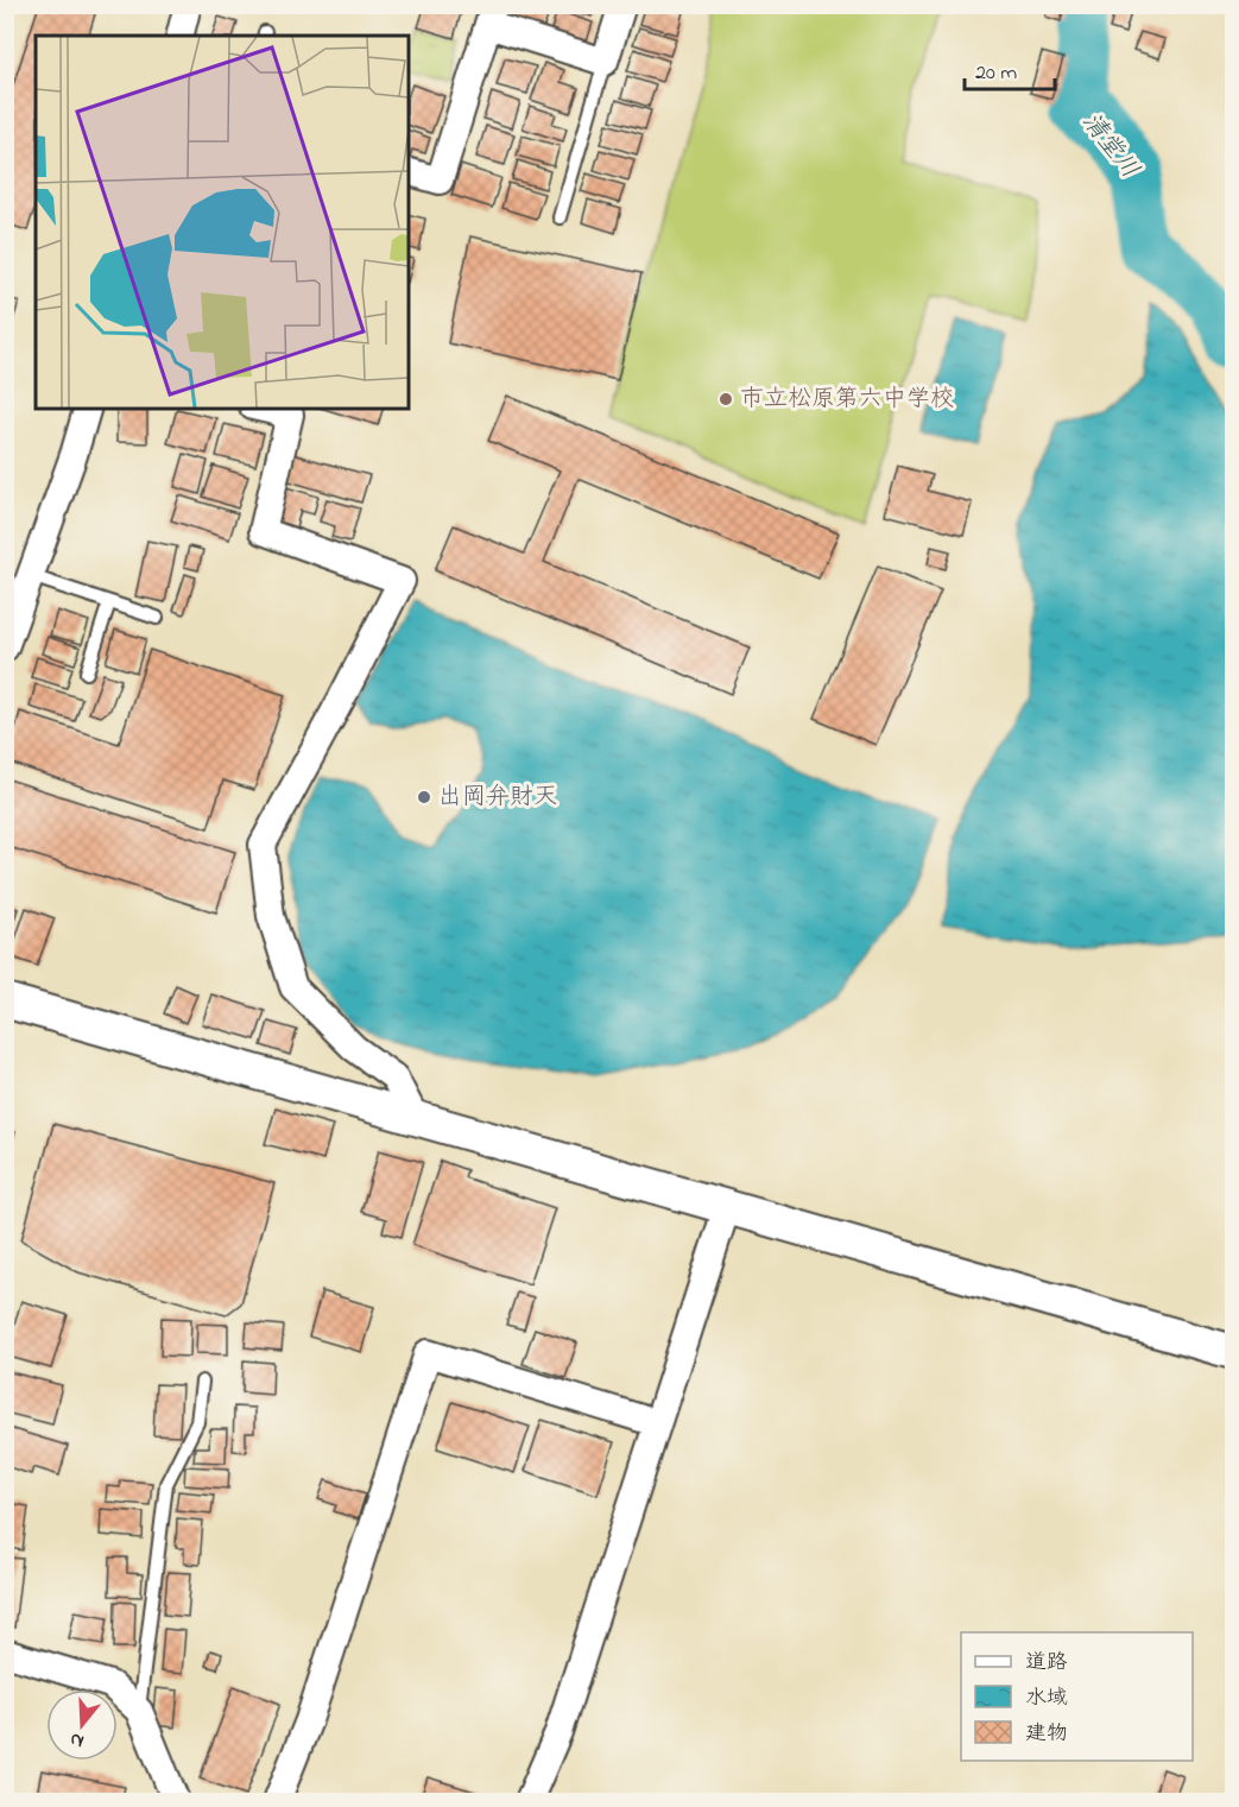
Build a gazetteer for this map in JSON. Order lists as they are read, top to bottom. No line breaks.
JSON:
{"water":["清堂川"],"places":["市立松原第六中学校","出岡弁財天"],"legend":["道路","水域","建物"],"scale_bar":"20 m","north":"bottom"}
